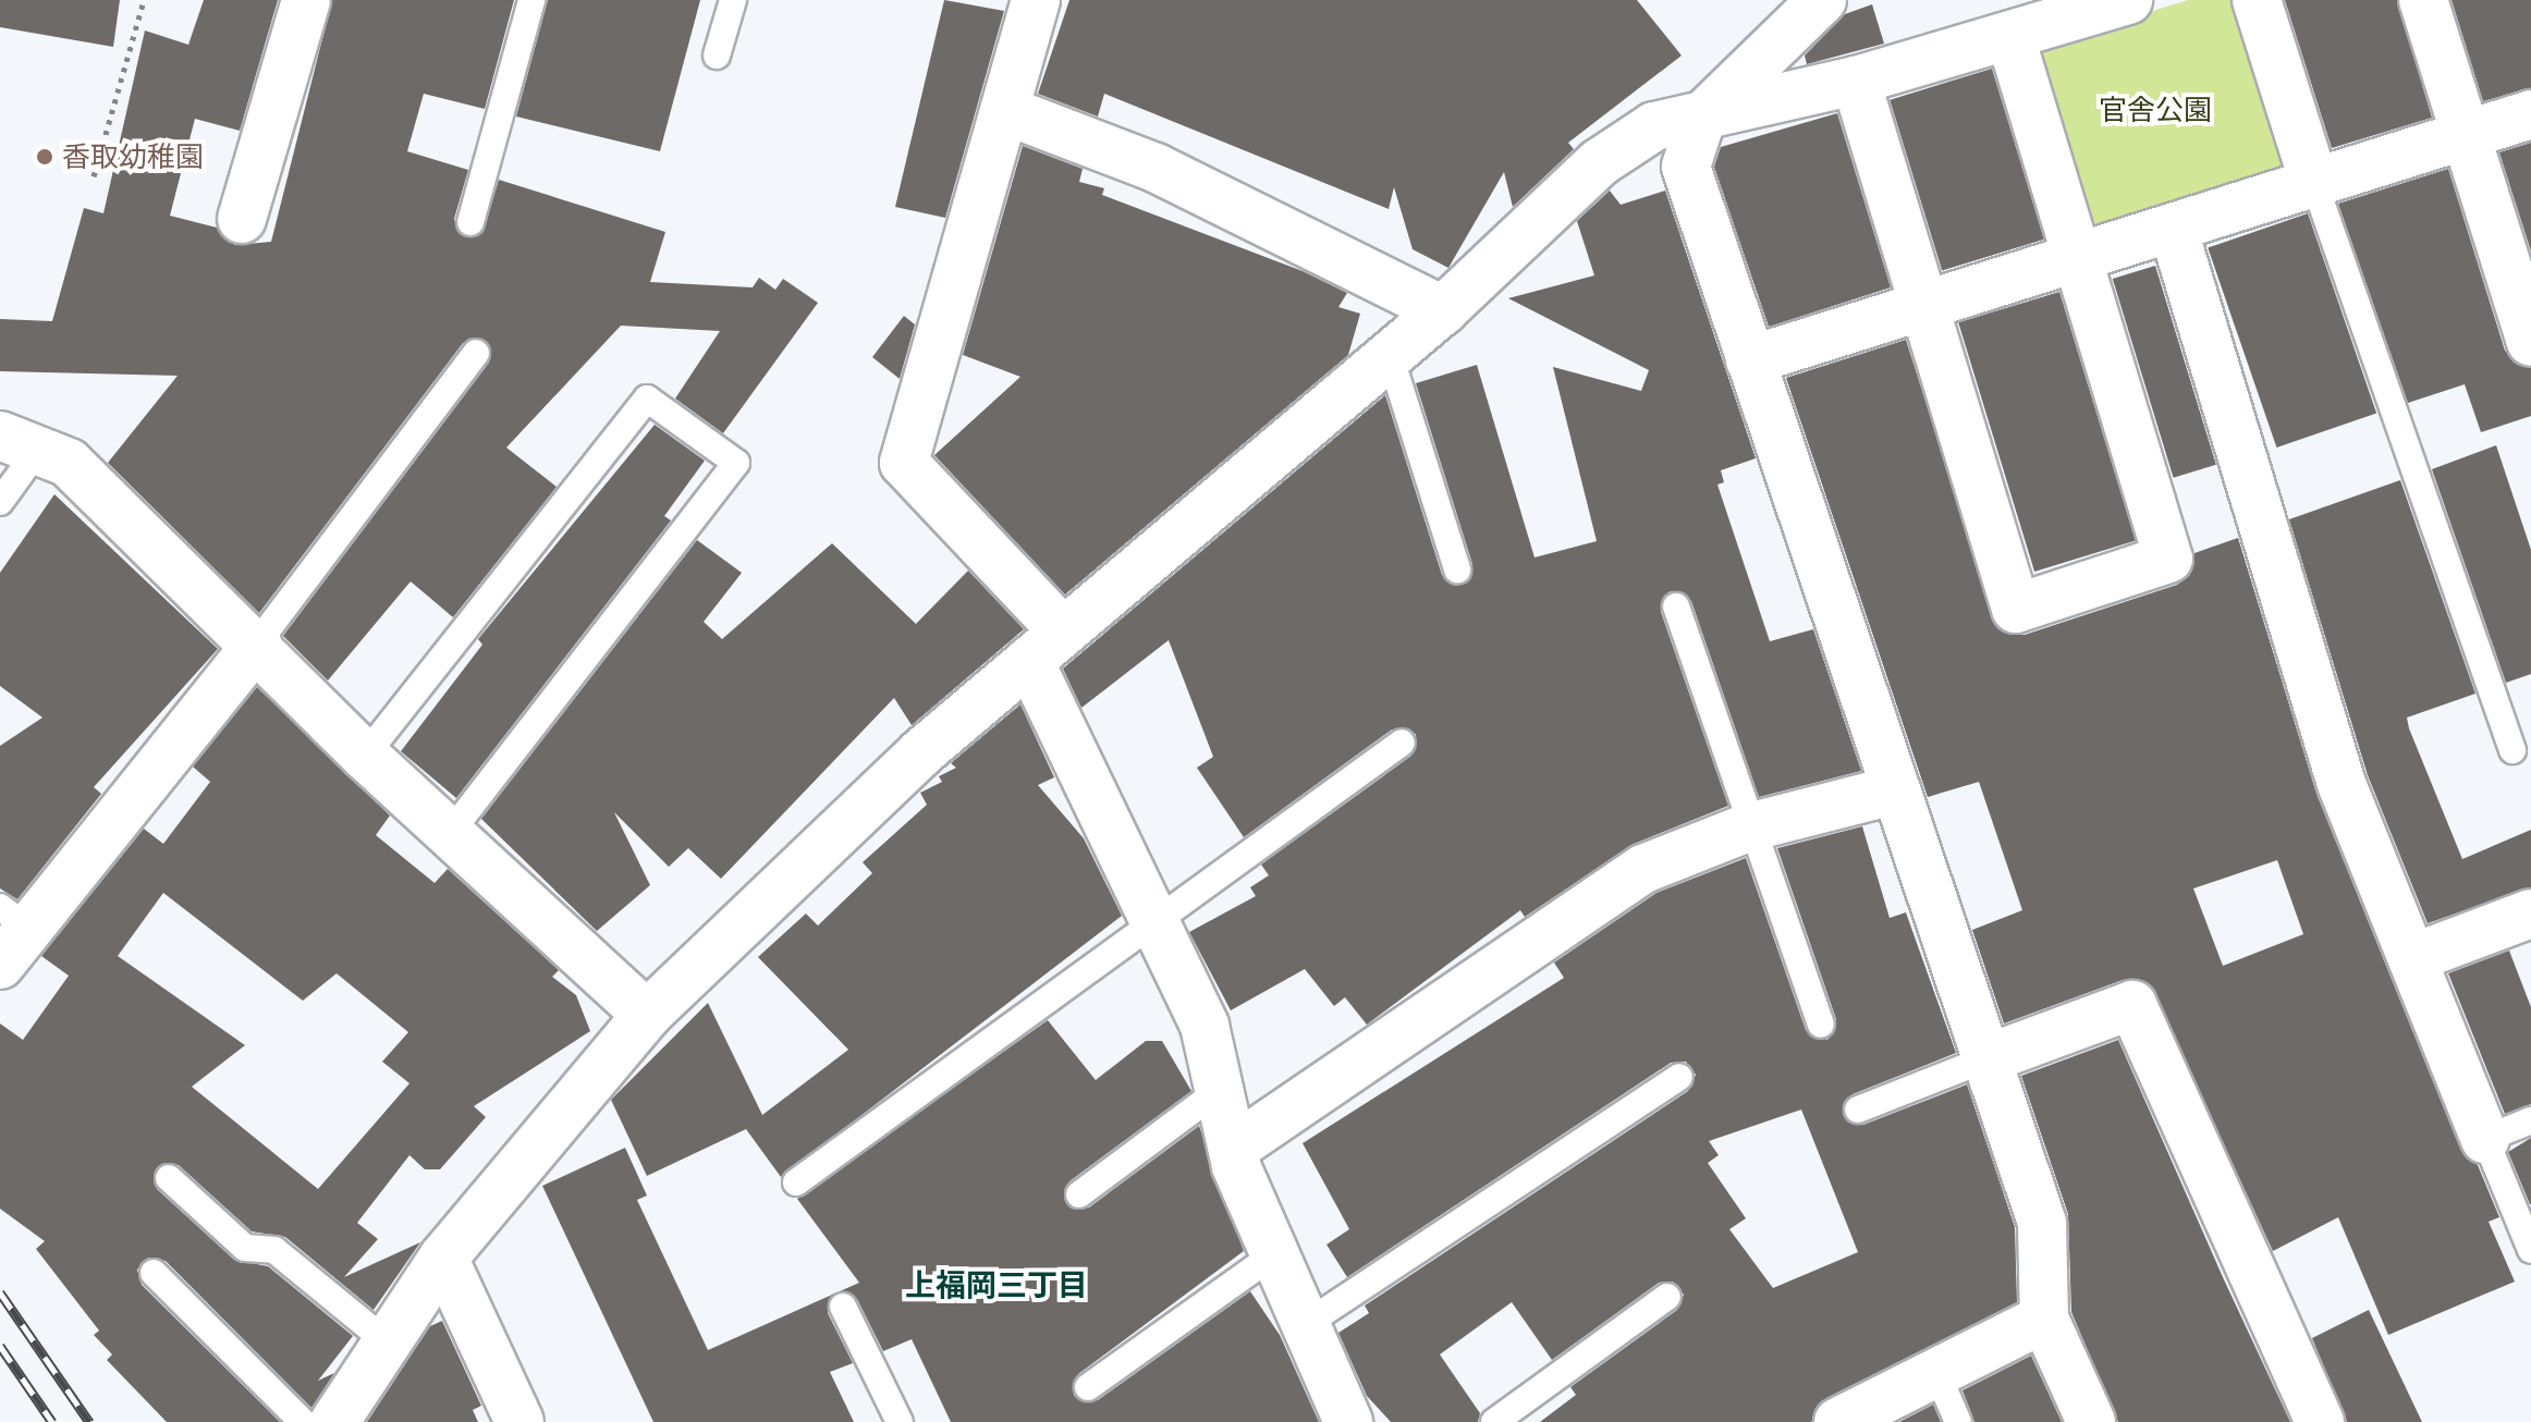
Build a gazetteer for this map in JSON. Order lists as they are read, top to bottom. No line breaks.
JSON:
{"districts":["上福岡三丁目"],"parks":["官舎公園"],"places":["香取幼稚園"]}
